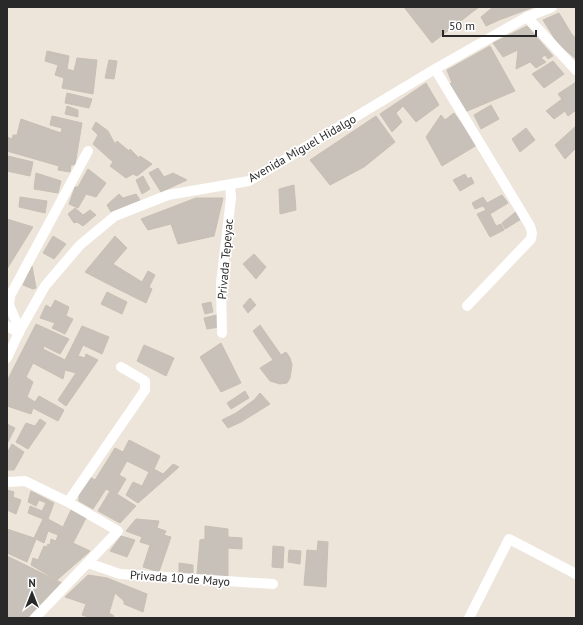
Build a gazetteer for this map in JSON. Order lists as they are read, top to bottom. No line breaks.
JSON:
{"streets":{"street":["Avenida Miguel Hidalgo","Privada Tepeyac","Privada 10 de Mayo"]},"crossings":[["Avenida Miguel Hidalgo","Privada Tepeyac"]],"scale_bar":"50 m","north":"top"}
